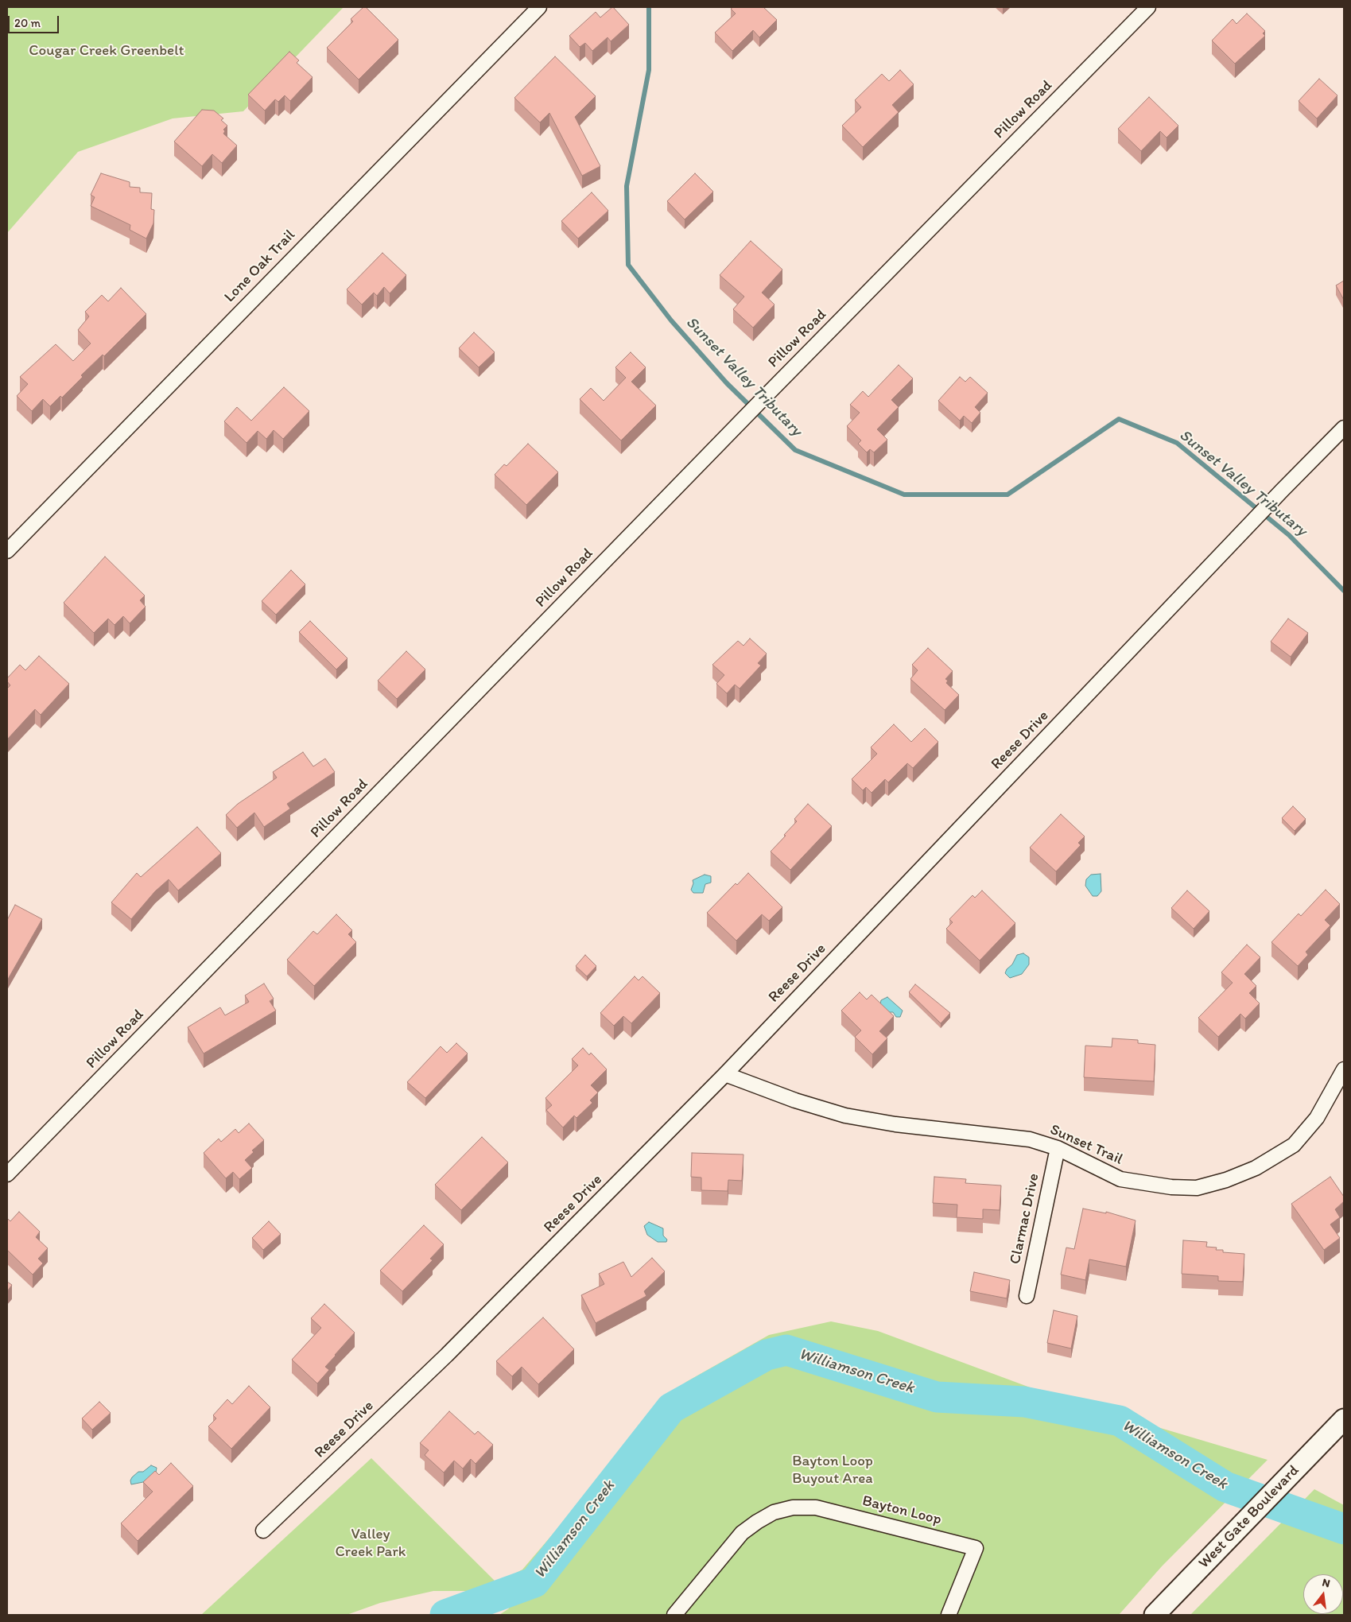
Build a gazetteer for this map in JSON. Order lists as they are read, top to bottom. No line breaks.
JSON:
{"streets":{"main road":["West Gate Boulevard"],"street":["Pillow Road","Lone Oak Trail","Reese Drive","Sunset Trail","Clarmac Drive","Bayton Loop"]},"crossings":[["Reese Drive","Sunset Trail"],["Sunset Trail","Clarmac Drive"]],"water":["Sunset Valley Tributary","Williamson Creek"],"parks":["Cougar Creek Greenbelt","Bayton Loop Buyout Area","Valley Creek Park"],"scale_bar":"20 m","north":"top"}
